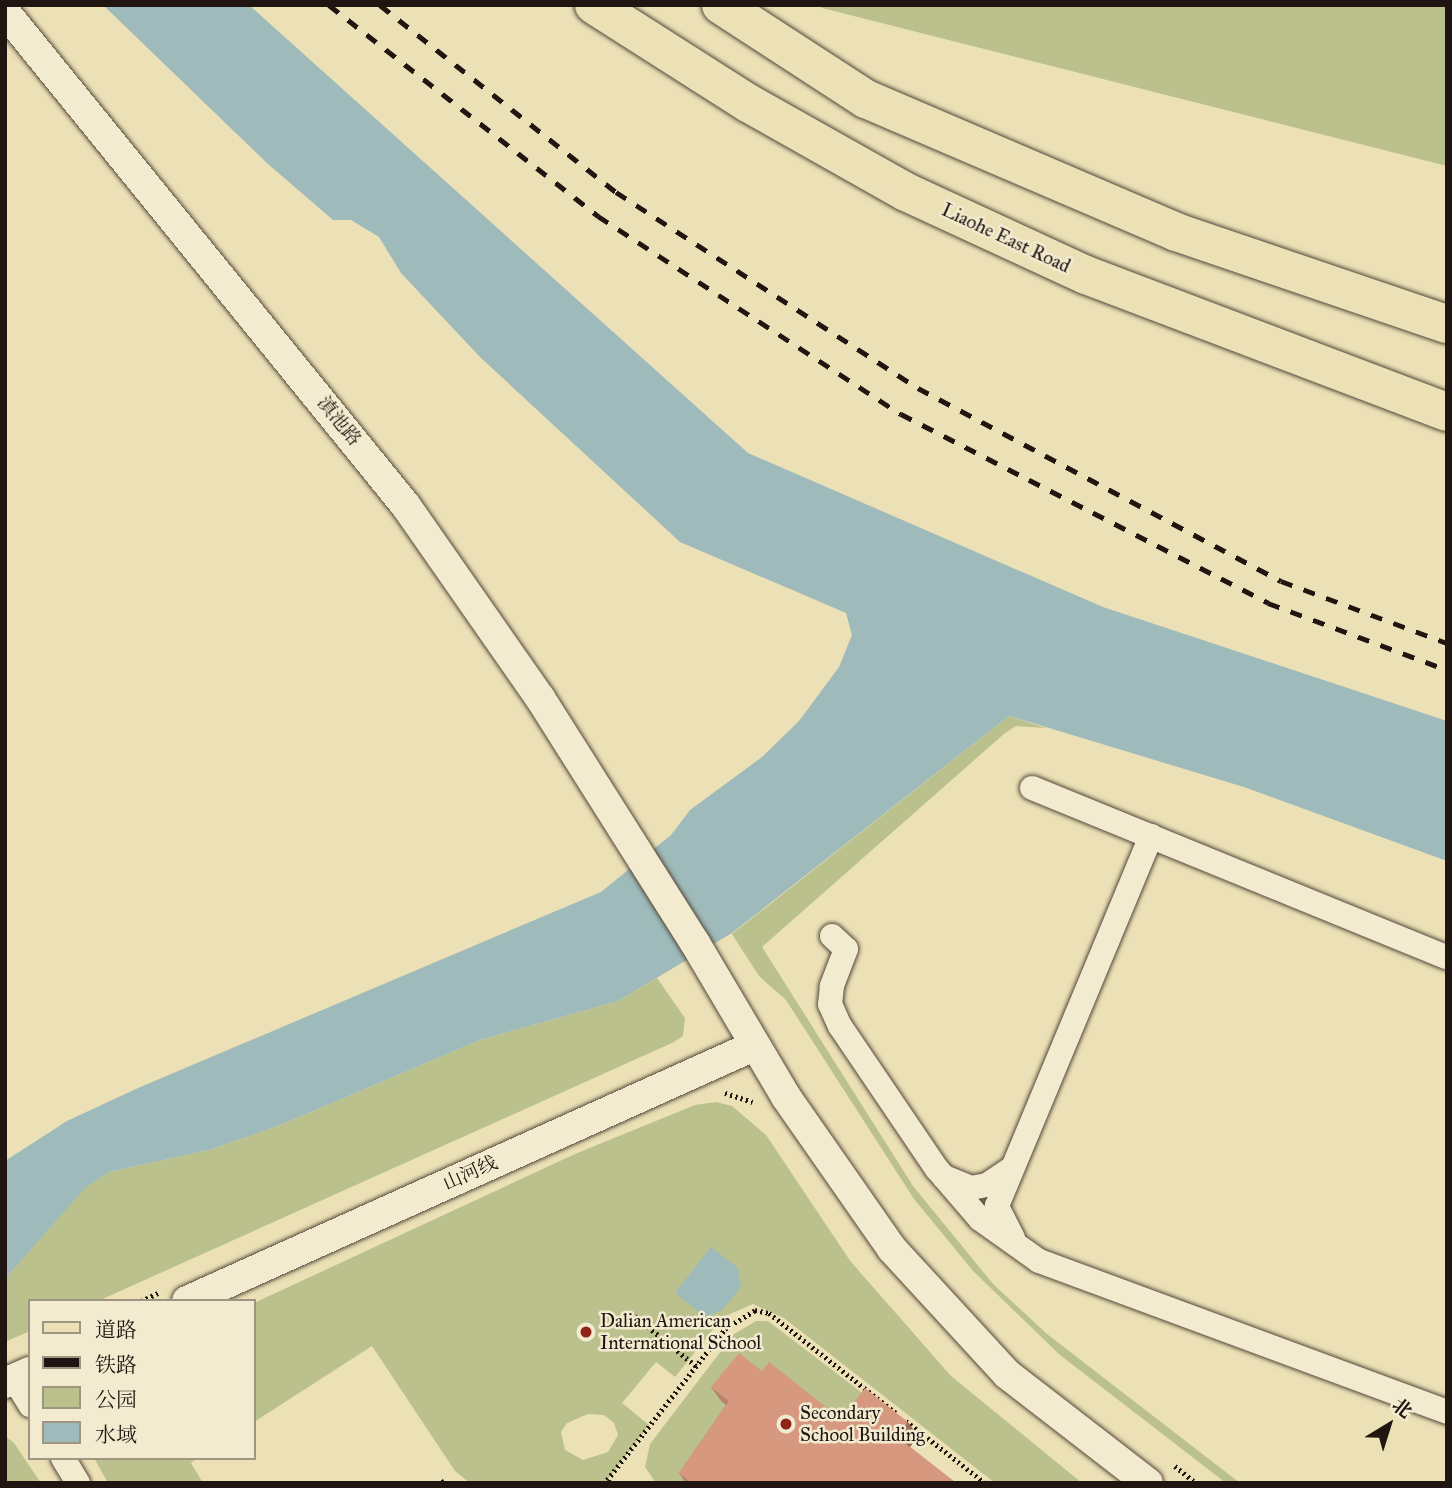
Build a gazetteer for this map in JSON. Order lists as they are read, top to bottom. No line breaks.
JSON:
{"streets":{"main road":["Liaohe East Road"],"street":["滇池路","山河线"]},"crossings":[["滇池路","山河线"]],"places":["Dalian American International School","Secondary School Building"],"legend":["道路","铁路","公园","水域"],"north":"top right"}
